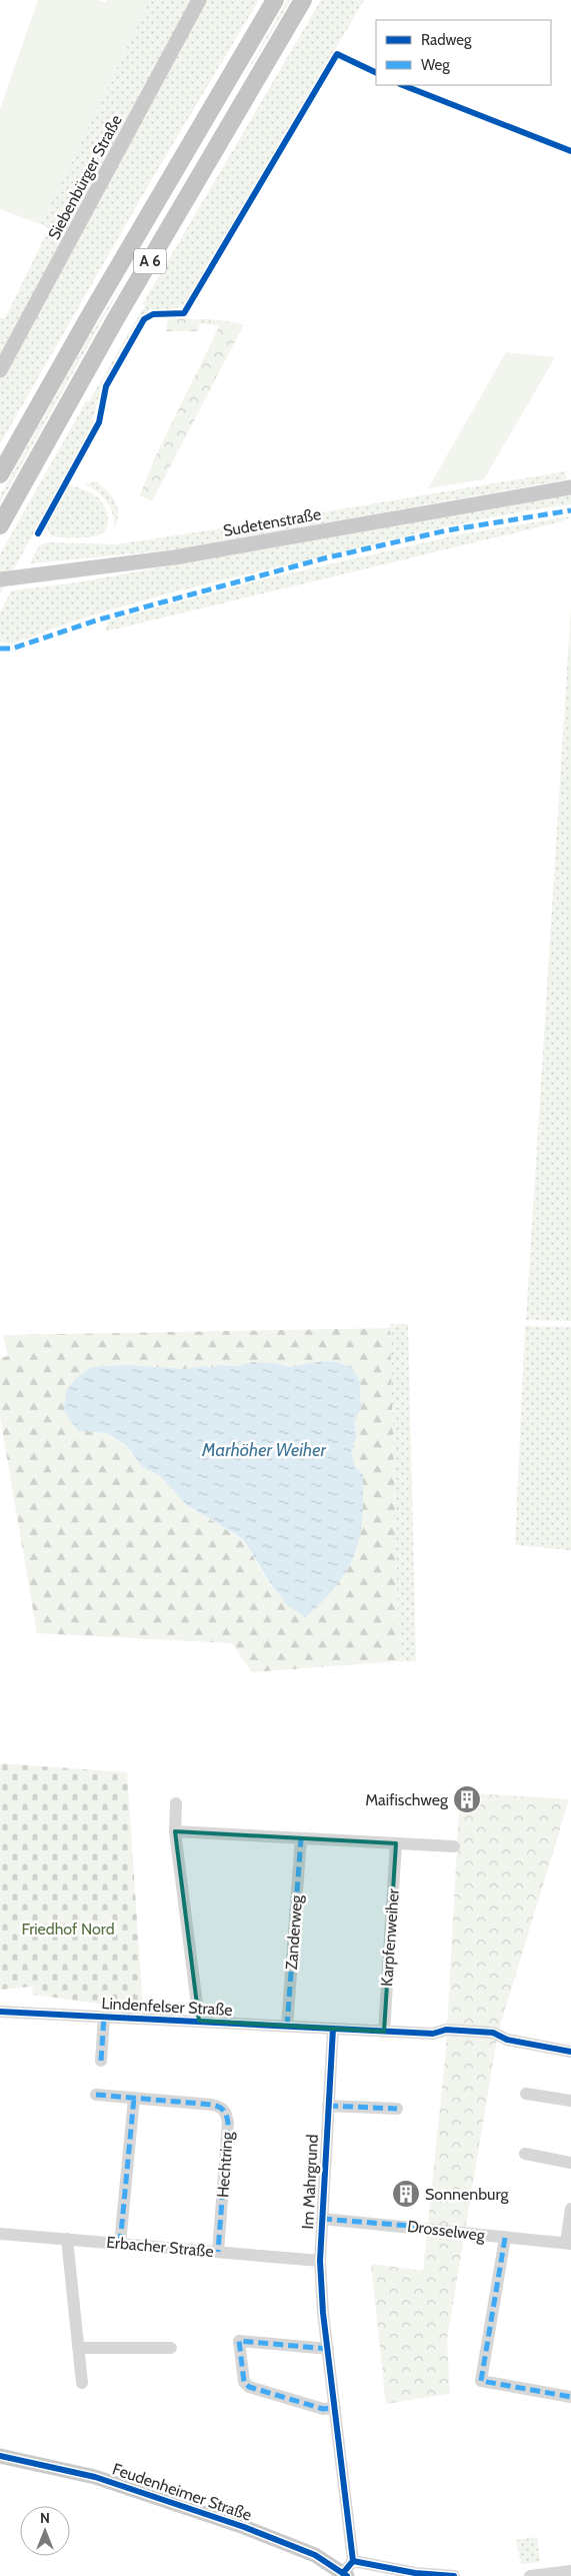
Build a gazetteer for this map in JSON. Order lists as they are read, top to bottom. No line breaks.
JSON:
{"streets":{"highway":["A 6"],"main road":["Siebenbürger Straße","Sudetenstraße","Feudenheimer Straße"],"street":["Zanderweg","Karpfenweiher","Lindenfelser Straße","Hechtring","Im Mahrgrund","Drosselweg","Erbacher Straße"]},"crossings":[["Zanderweg","Lindenfelser Straße"],["Lindenfelser Straße","Im Mahrgrund"],["Hechtring","Erbacher Straße"],["Im Mahrgrund","Drosselweg"],["Im Mahrgrund","Erbacher Straße"],["Im Mahrgrund","Feudenheimer Straße"]],"water":["Marhöher Weiher"],"parks":["Friedhof Nord"],"places":{"building":["Maifischweg","Sonnenburg"]},"legend":["Radweg","Weg"],"north":"top"}
